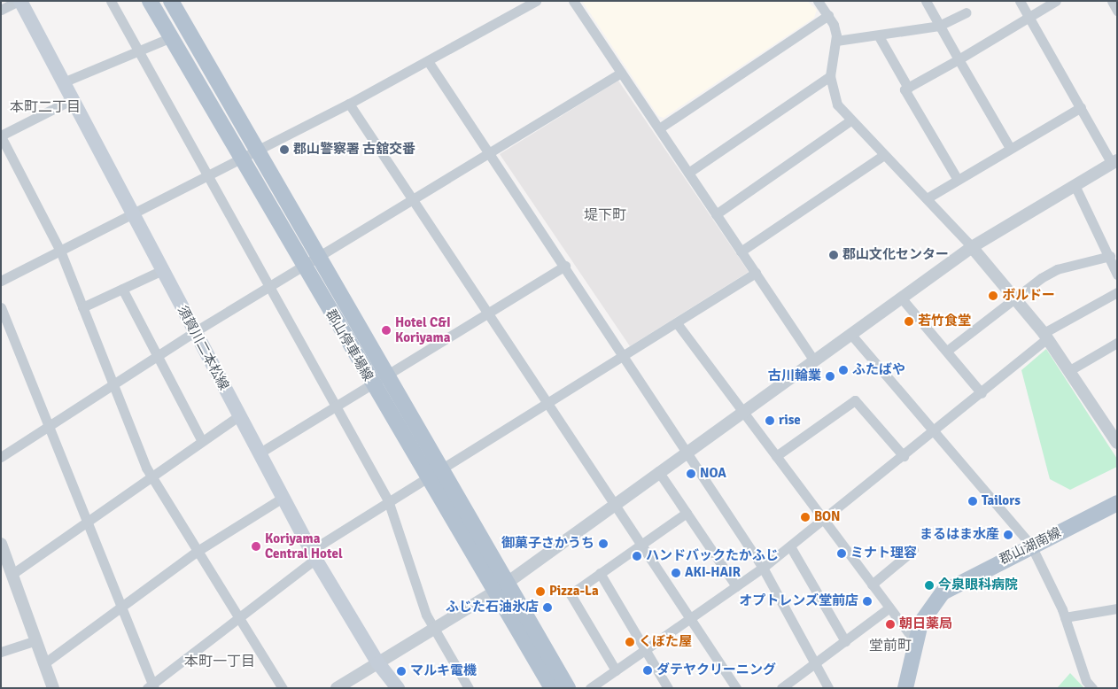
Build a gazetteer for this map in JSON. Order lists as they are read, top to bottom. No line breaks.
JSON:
{"streets":{"main road":["郡山停車場線","須賀川二本松線","郡山湖南線"]},"districts":["本町二丁目","堤下町","堂前町","本町一丁目"],"places":["郡山警察署 古舘交番","郡山文化センター","ボルドー","若竹食堂","Hotel C&I Koriyama","ふたばや","古川輪業","rise","NOA","Tailors","BON","まるはま水産","御菓子さかうち","Koriyama Central Hotel","ミナト理容","ハンドバックたかふじ","AKI-HAIR","今泉眼科病院","Pizza-La","オプトレンズ堂前店","ふじた石油氷店","朝日薬局","くぼた屋","ダテヤクリーニング","マルキ電機"]}
